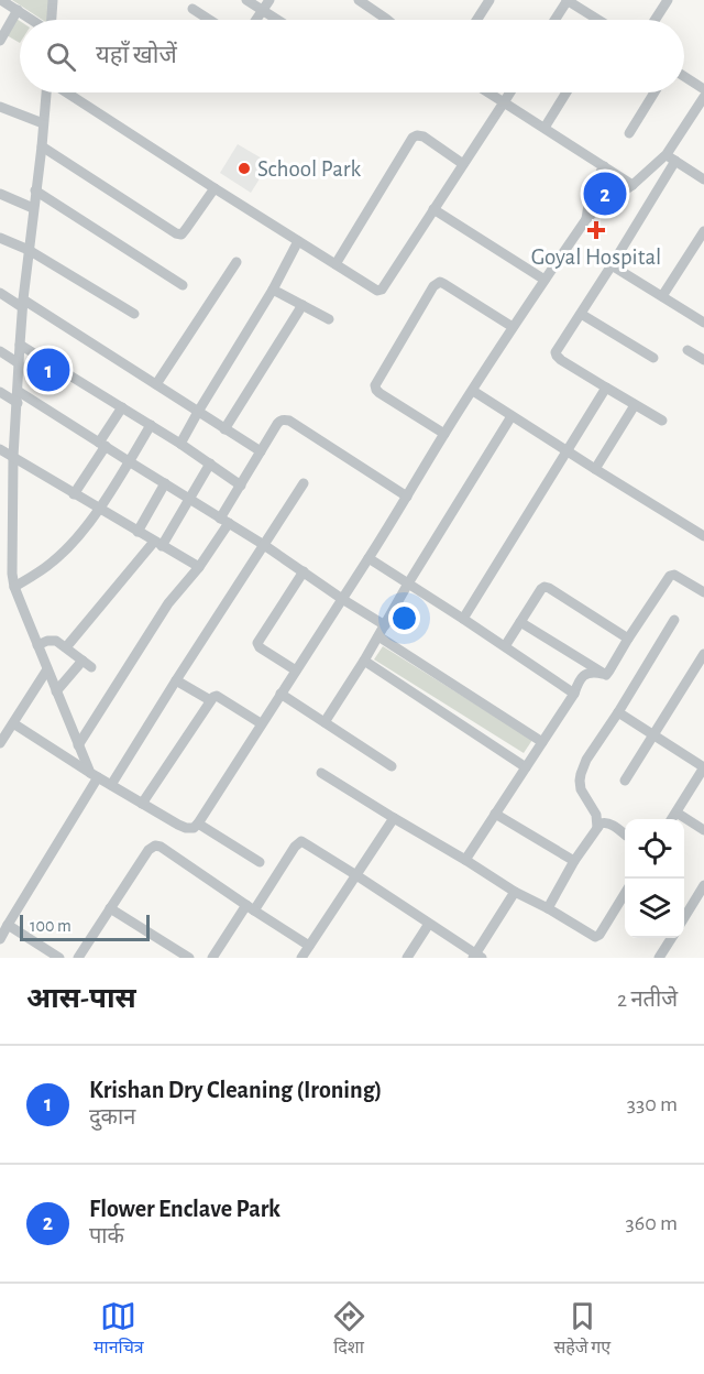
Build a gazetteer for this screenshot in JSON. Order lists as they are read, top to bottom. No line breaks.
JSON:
{"places":{"other":["School Park"],"health":["Goyal Hospital"]},"scale_bar":"100 m","page":{"search":"यहाँ खोजें","pins":["2","1"],"scale":"100 m","heading":["आस-पास","2 नतीजे"],"list":[{"mark":"1","name":"Krishan Dry Cleaning (Ironing)","note":"दुकान","value":"330 m"},{"mark":"2","name":"Flower Enclave Park","note":"पार्क","value":"360 m"}],"nav":["मानचित्र","दिशा","सहेजे गए"]}}
